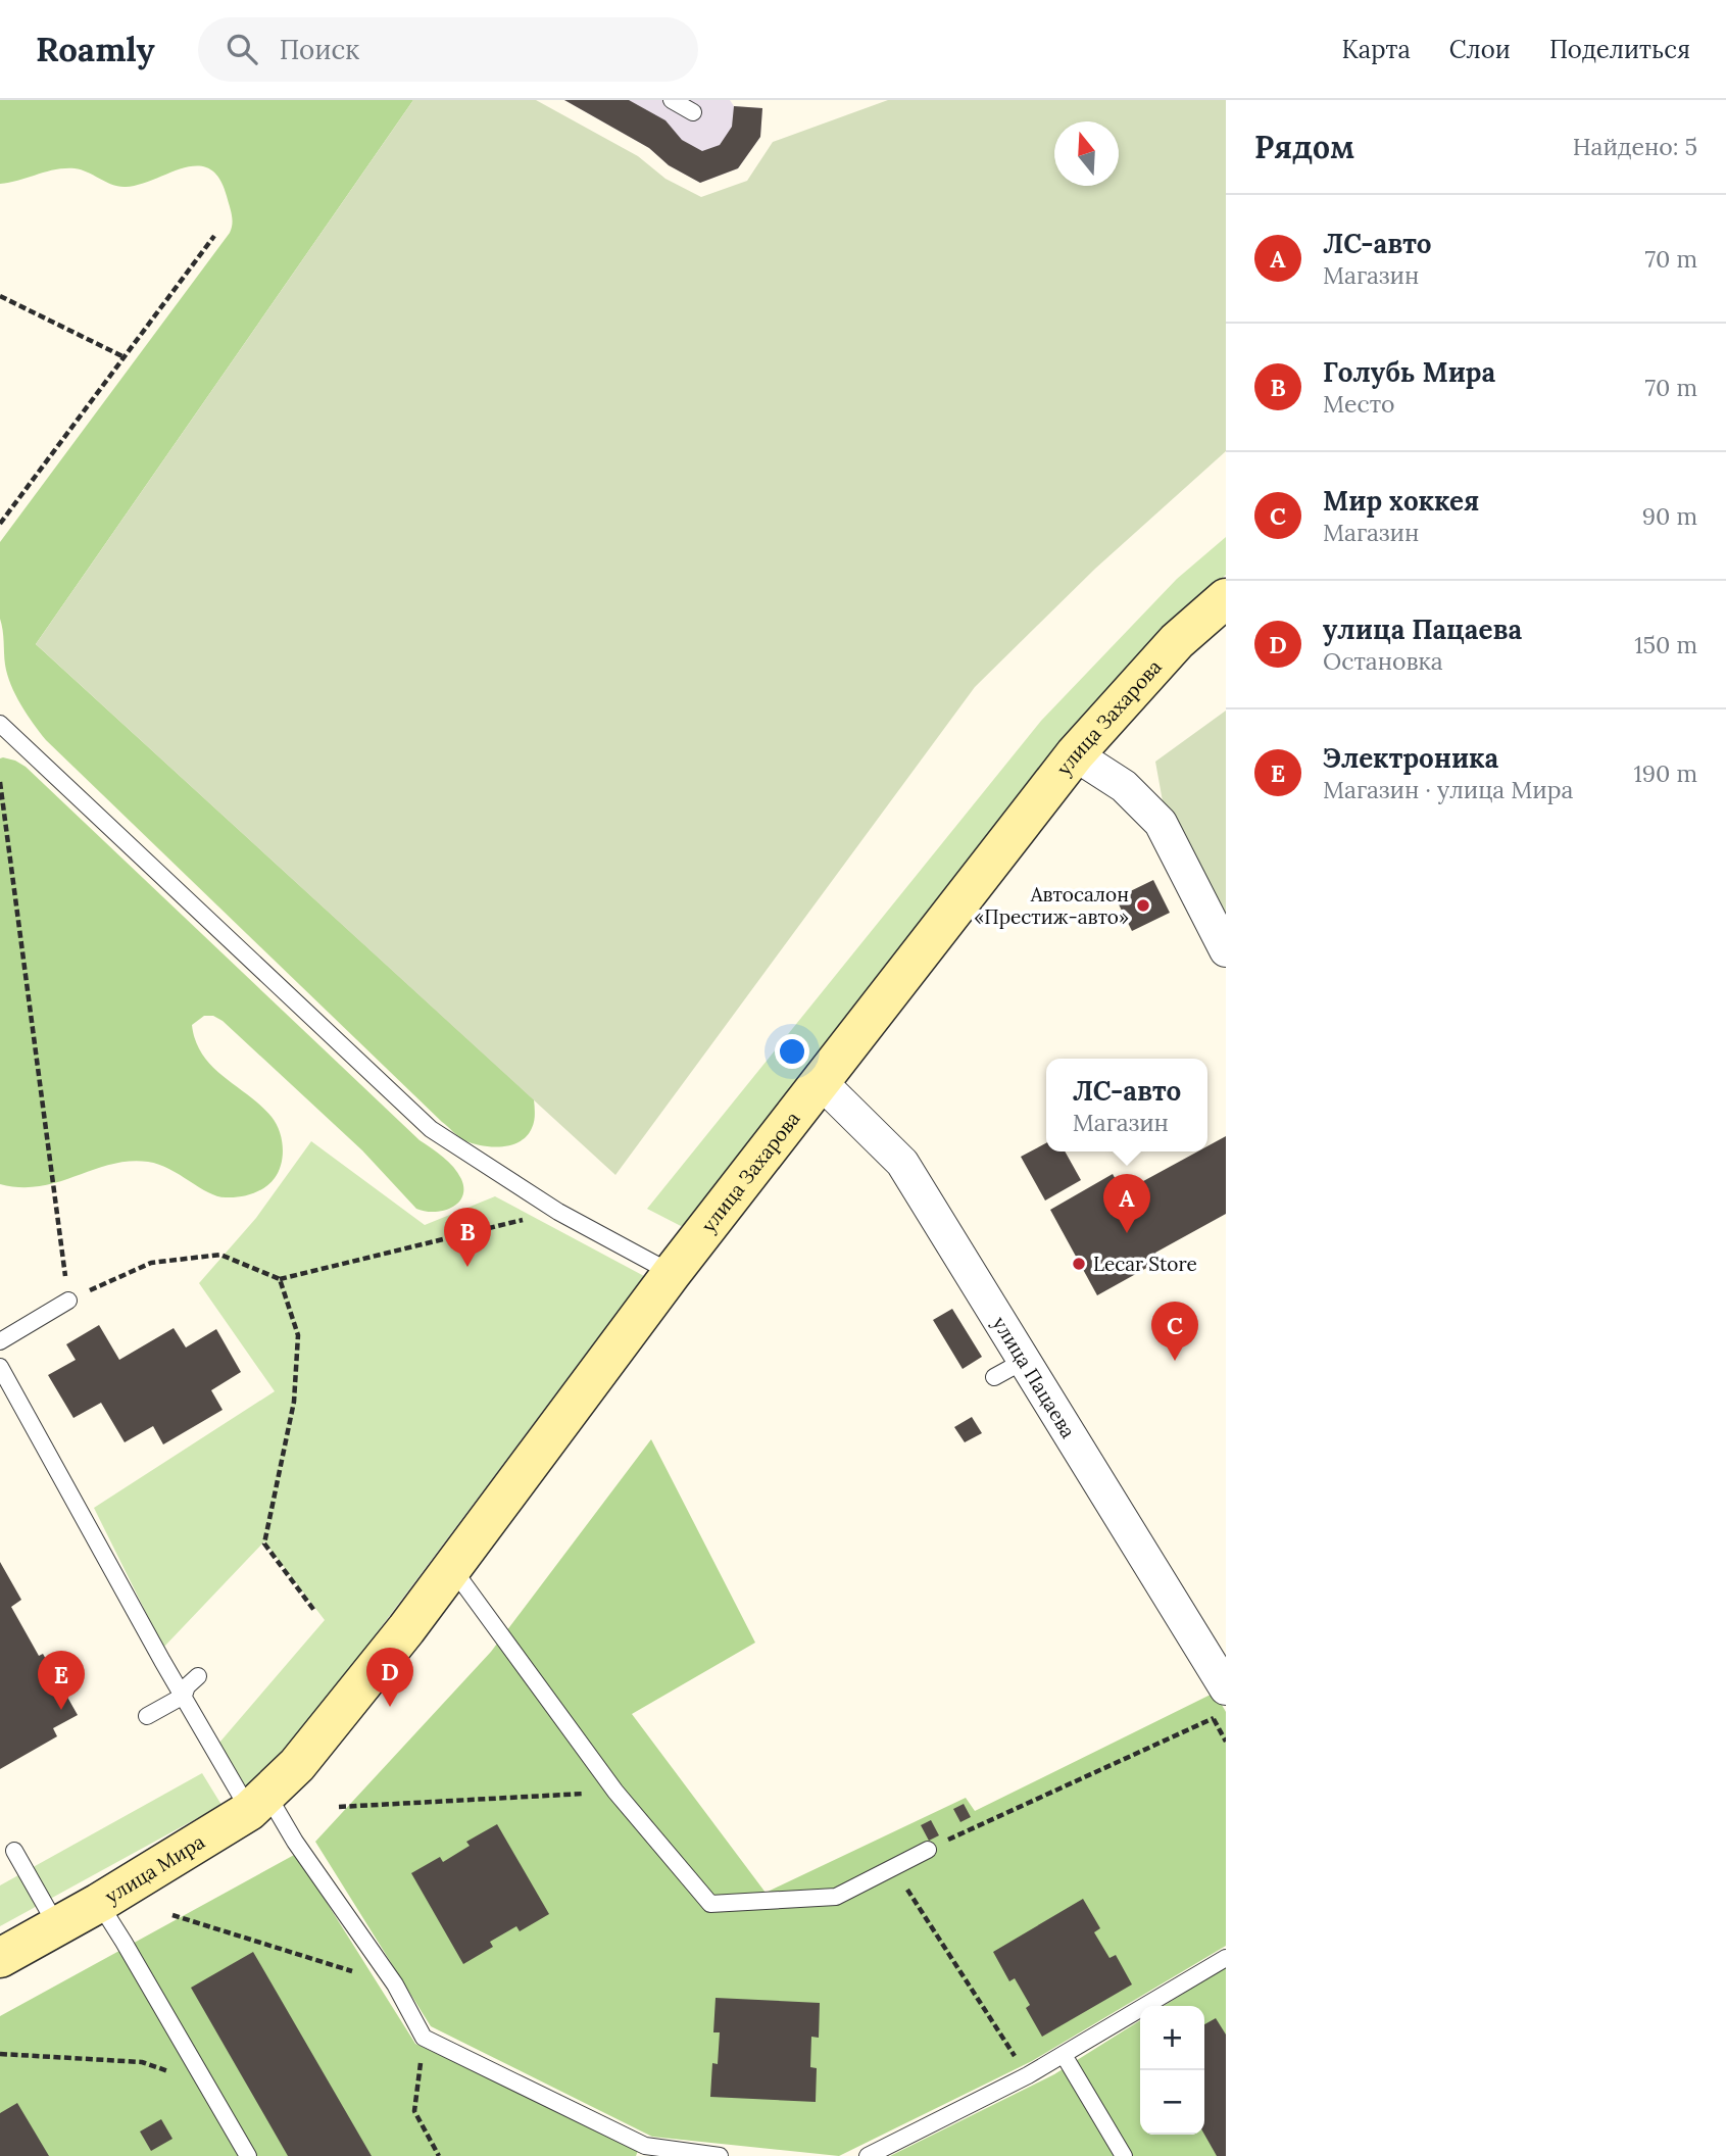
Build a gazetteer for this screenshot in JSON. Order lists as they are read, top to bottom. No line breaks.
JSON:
{"streets":{"main road":["улица Захарова","улица Мира"],"street":["улица Пацаева"]},"crossings":[["улица Захарова","улица Пацаева"],["улица Захарова","улица Мира"]],"places":["Автосалон «Престиж-авто»","Lecar Store"],"north":"top","page":{"header":"Roamly","search":"Поиск","nav":["Карта","Слои","Поделиться"],"heading":["Рядом","Найдено: 5"],"list":[{"mark":"A","name":"ЛС-авто","note":"Магазин","value":"70 m"},{"mark":"B","name":"Голубь Мира","note":"Место","value":"70 m"},{"mark":"C","name":"Мир хоккея","note":"Магазин","value":"90 m"},{"mark":"D","name":"улица Пацаева","note":"Остановка","value":"150 m"},{"mark":"E","name":"Электроника","note":"Магазин · улица Мира","value":"190 m"}],"popup":["ЛС-авто","Магазин"],"pins":["A","B","C","D","E"],"map_buttons":["+","−"]}}
